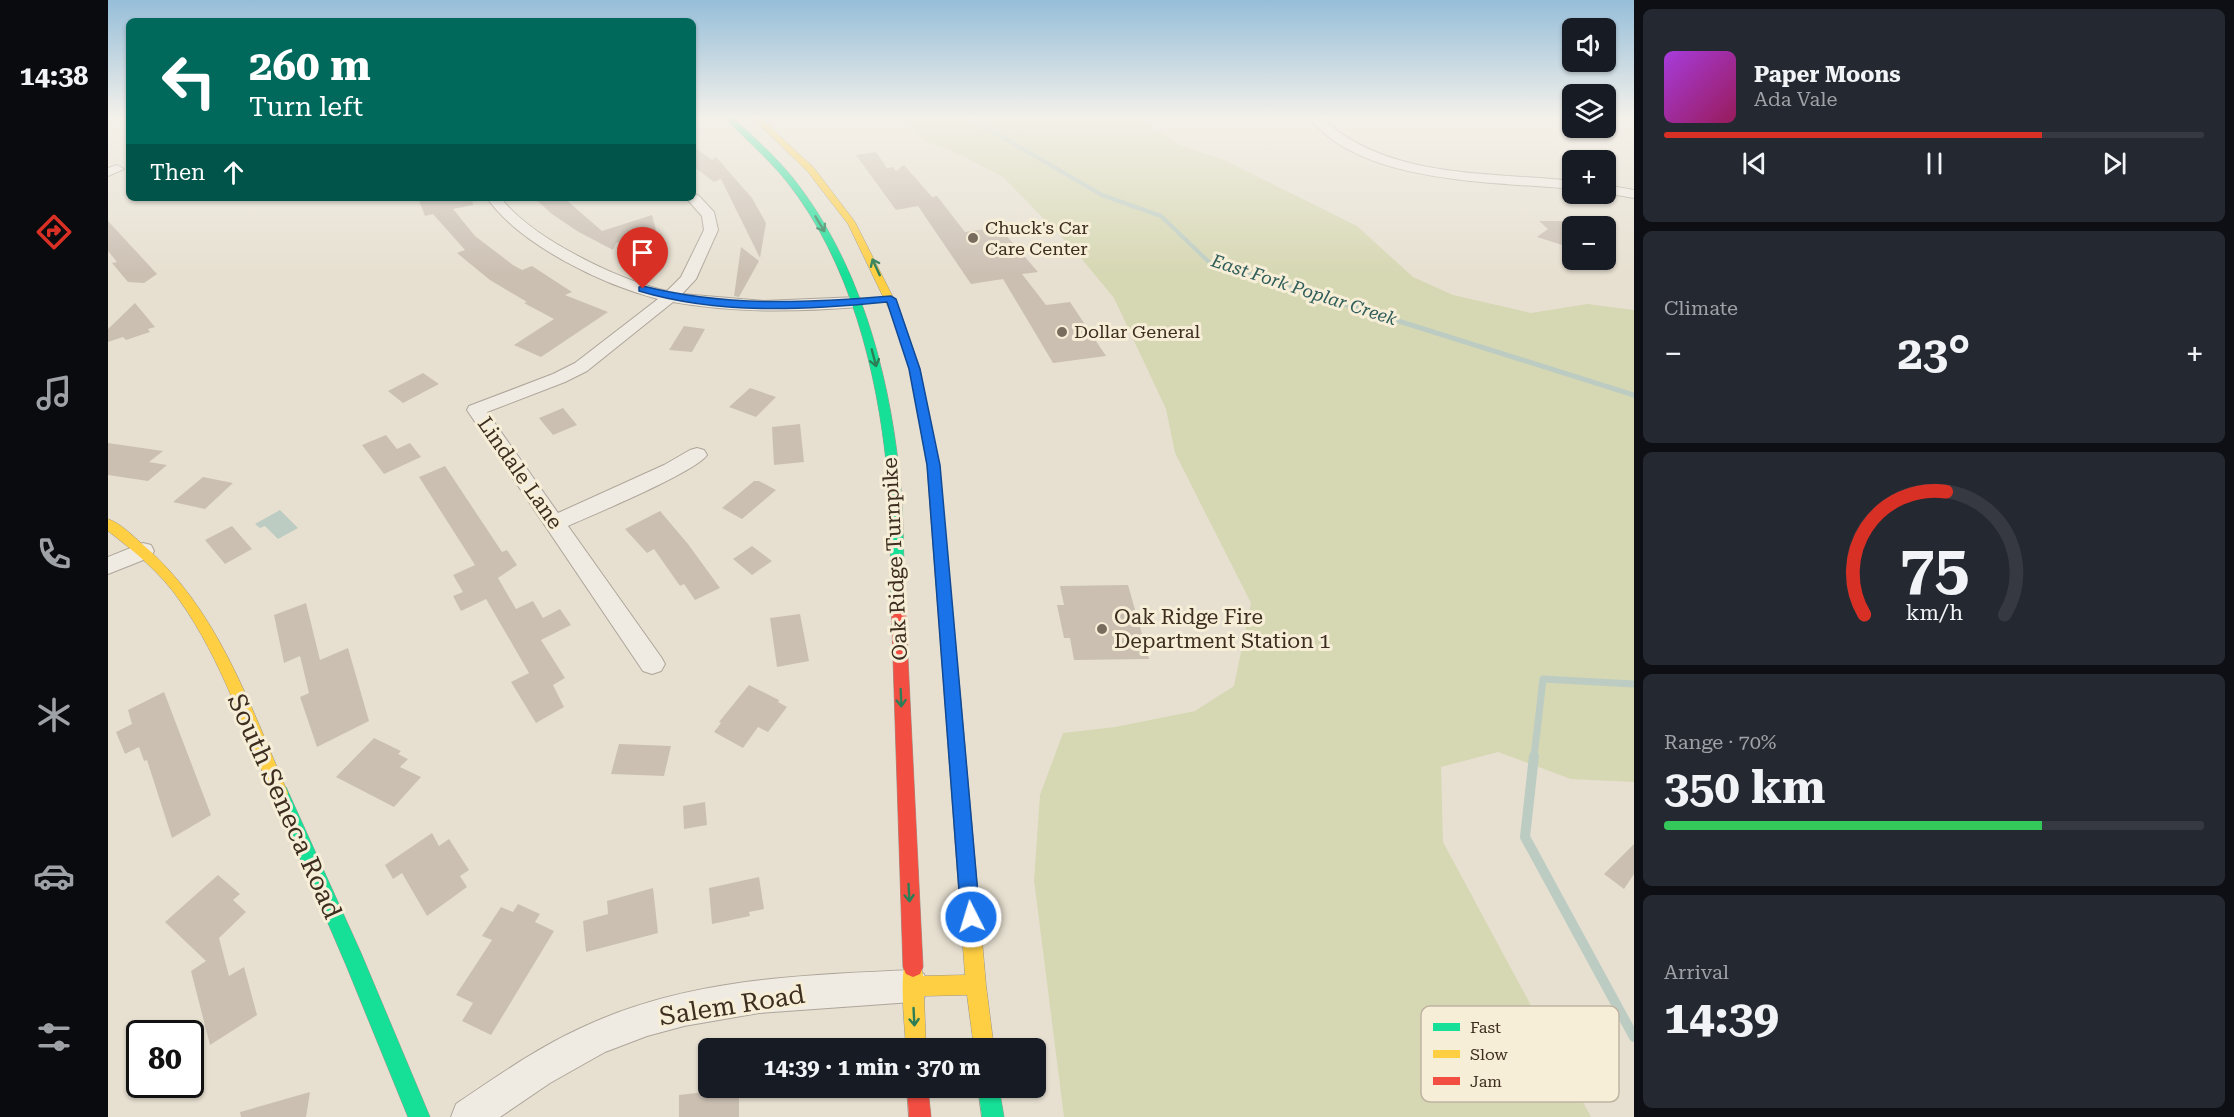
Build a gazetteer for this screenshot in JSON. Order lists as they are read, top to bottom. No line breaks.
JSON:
{"streets":{"main road":["Oak Ridge Turnpike","South Seneca Road"],"street":["Lindale Lane","Salem Road"]},"crossings":[["Oak Ridge Turnpike","Salem Road"]],"water":["East Fork Poplar Creek"],"places":["Chuck's Car Care Center","Dollar General","Oak Ridge Fire Department Station 1"],"legend":["Fast","Slow","Jam"],"page":{"tabs":"14:38","map_buttons":["+","−"],"turn":["260 m","Turn left"],"song":["Paper Moons","Ada Vale"],"then":"Then","tile":["Climate",["Range · 70%","350 km"],["Arrival","14:39"]],"heat":["−","23°","+"],"limit":"80","trip":"14:39 · 1 min · 370 m","gauge":["75","km/h"]}}
